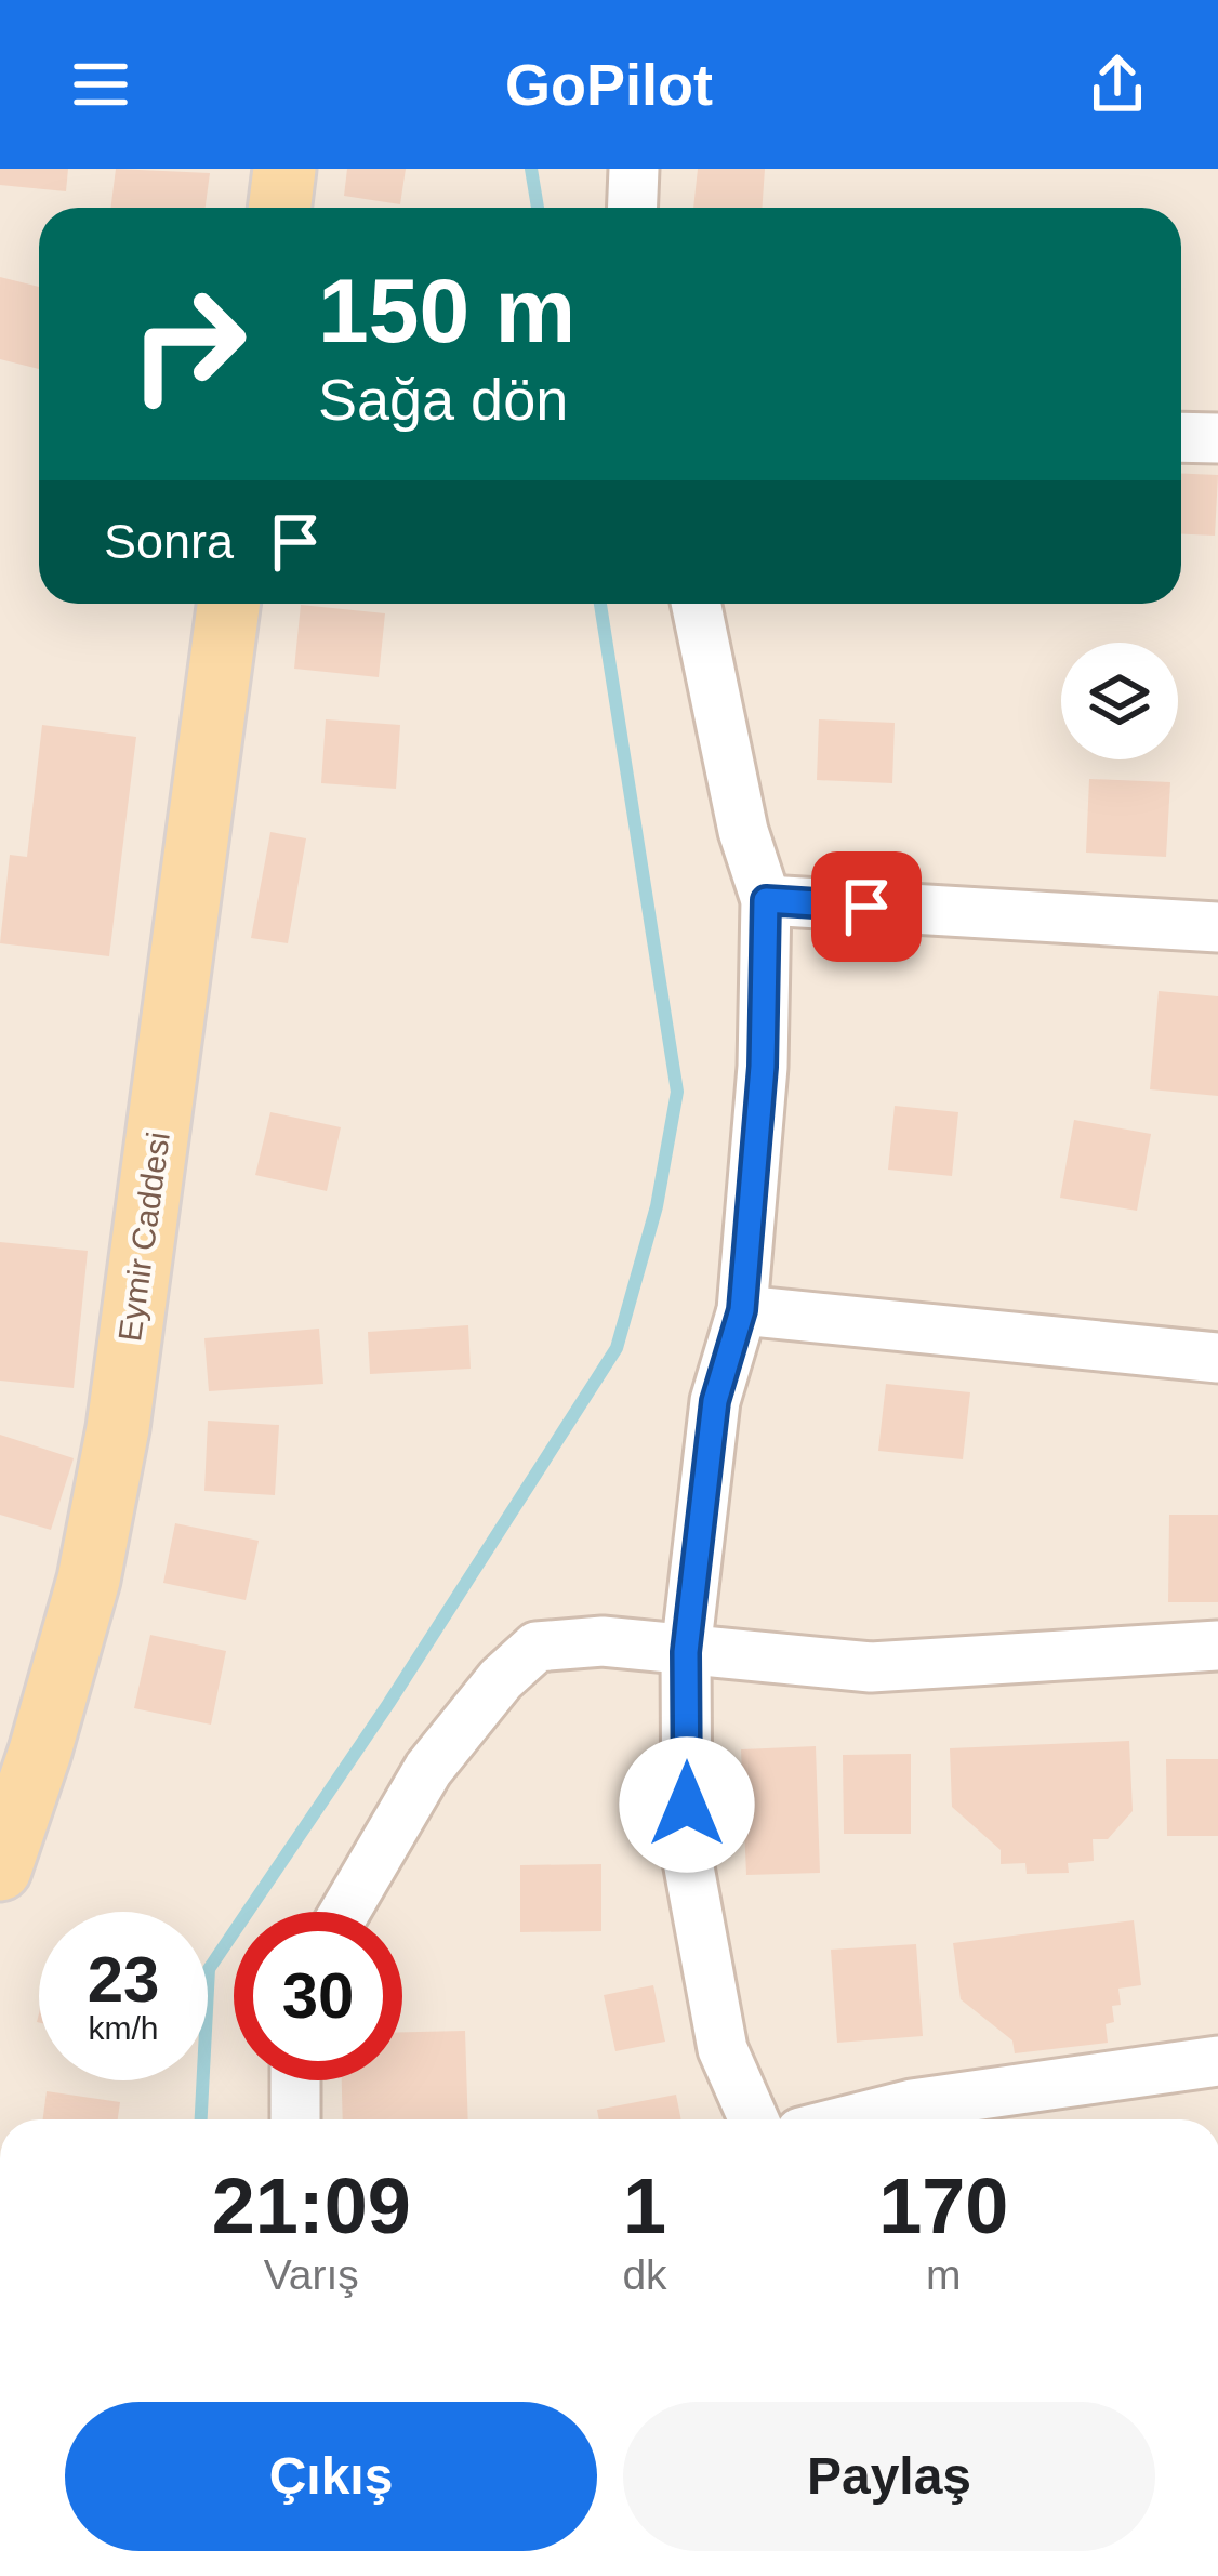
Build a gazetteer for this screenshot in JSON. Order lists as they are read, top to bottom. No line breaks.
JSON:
{"streets":{"main road":["Eymir Caddesi"]},"page":{"header":"GoPilot","turn":["150 m","Sağa dön"],"then":"Sonra","speed":"23 km/h","limit":"30","eta":["21:09","Varış","1","dk","170","m"],"buttons":["Çıkış","Paylaş"]}}
